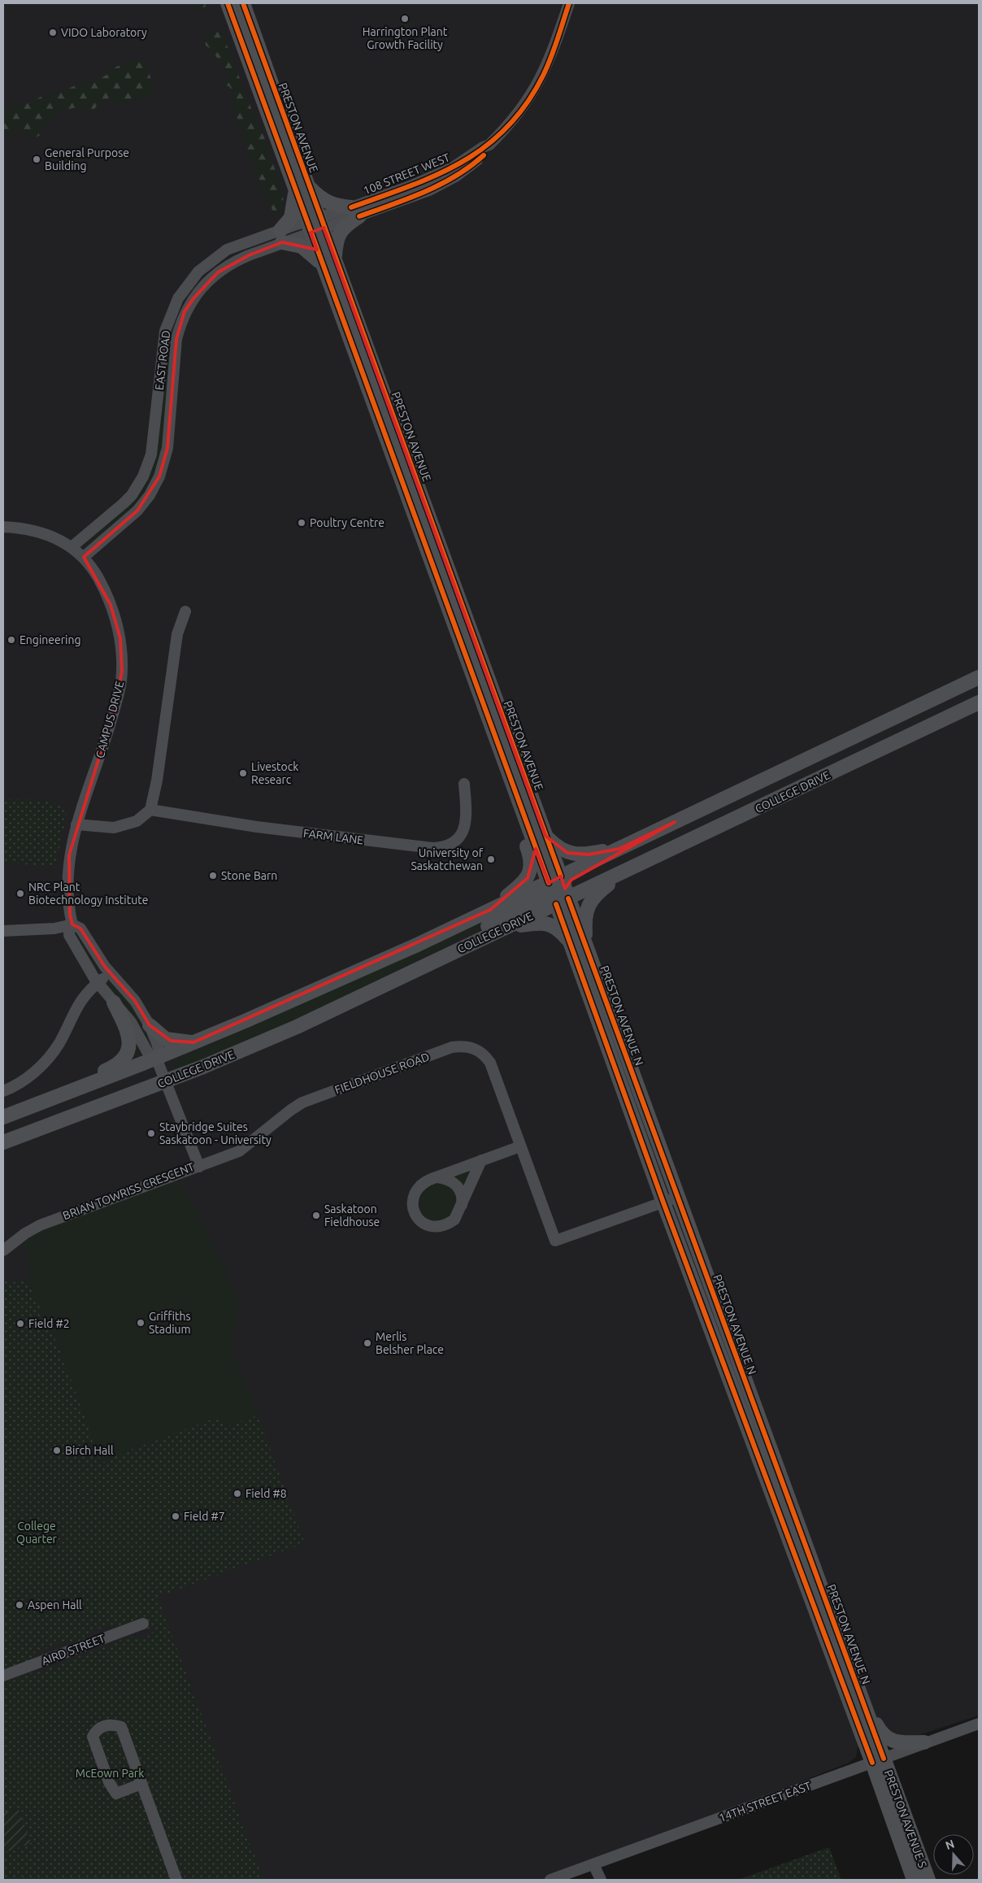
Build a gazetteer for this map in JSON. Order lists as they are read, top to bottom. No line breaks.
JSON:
{"streets":{"main road":["PRESTON AVENUE","COLLEGE DRIVE","PRESTON AVENUE N","PRESTON AVENUE S"],"street":["108 STREET WEST","EAST ROAD","CAMPUS DRIVE","FARM LANE","FIELDHOUSE ROAD","BRIAN TOWRISS CRESCENT","AIRD STREET","14TH STREET EAST"]},"crossings":[["PRESTON AVENUE","108 STREET WEST"],["PRESTON AVENUE","EAST ROAD"],["PRESTON AVENUE","COLLEGE DRIVE"],["PRESTON AVENUE","PRESTON AVENUE N"],["108 STREET WEST","EAST ROAD"],["EAST ROAD","CAMPUS DRIVE"],["CAMPUS DRIVE","COLLEGE DRIVE"],["CAMPUS DRIVE","BRIAN TOWRISS CRESCENT"],["COLLEGE DRIVE","PRESTON AVENUE N"],["COLLEGE DRIVE","BRIAN TOWRISS CRESCENT"],["PRESTON AVENUE N","FIELDHOUSE ROAD"],["PRESTON AVENUE N","14TH STREET EAST"],["PRESTON AVENUE N","PRESTON AVENUE S"],["FIELDHOUSE ROAD","BRIAN TOWRISS CRESCENT"],["14TH STREET EAST","PRESTON AVENUE S"]],"parks":["College Quarter","McEown Park"],"places":["Harrington Plant Growth Facility","VIDO Laboratory","General Purpose Building","Poultry Centre","Engineering","Livestock Researc","University of Saskatchewan","Stone Barn","NRC Plant Biotechnology Institute","Staybridge Suites Saskatoon - University","Saskatoon Fieldhouse","Griffiths Stadium","Field #2","Merlis Belsher Place","Birch Hall","Field #8","Field #7","Aspen Hall"],"north":"top"}
